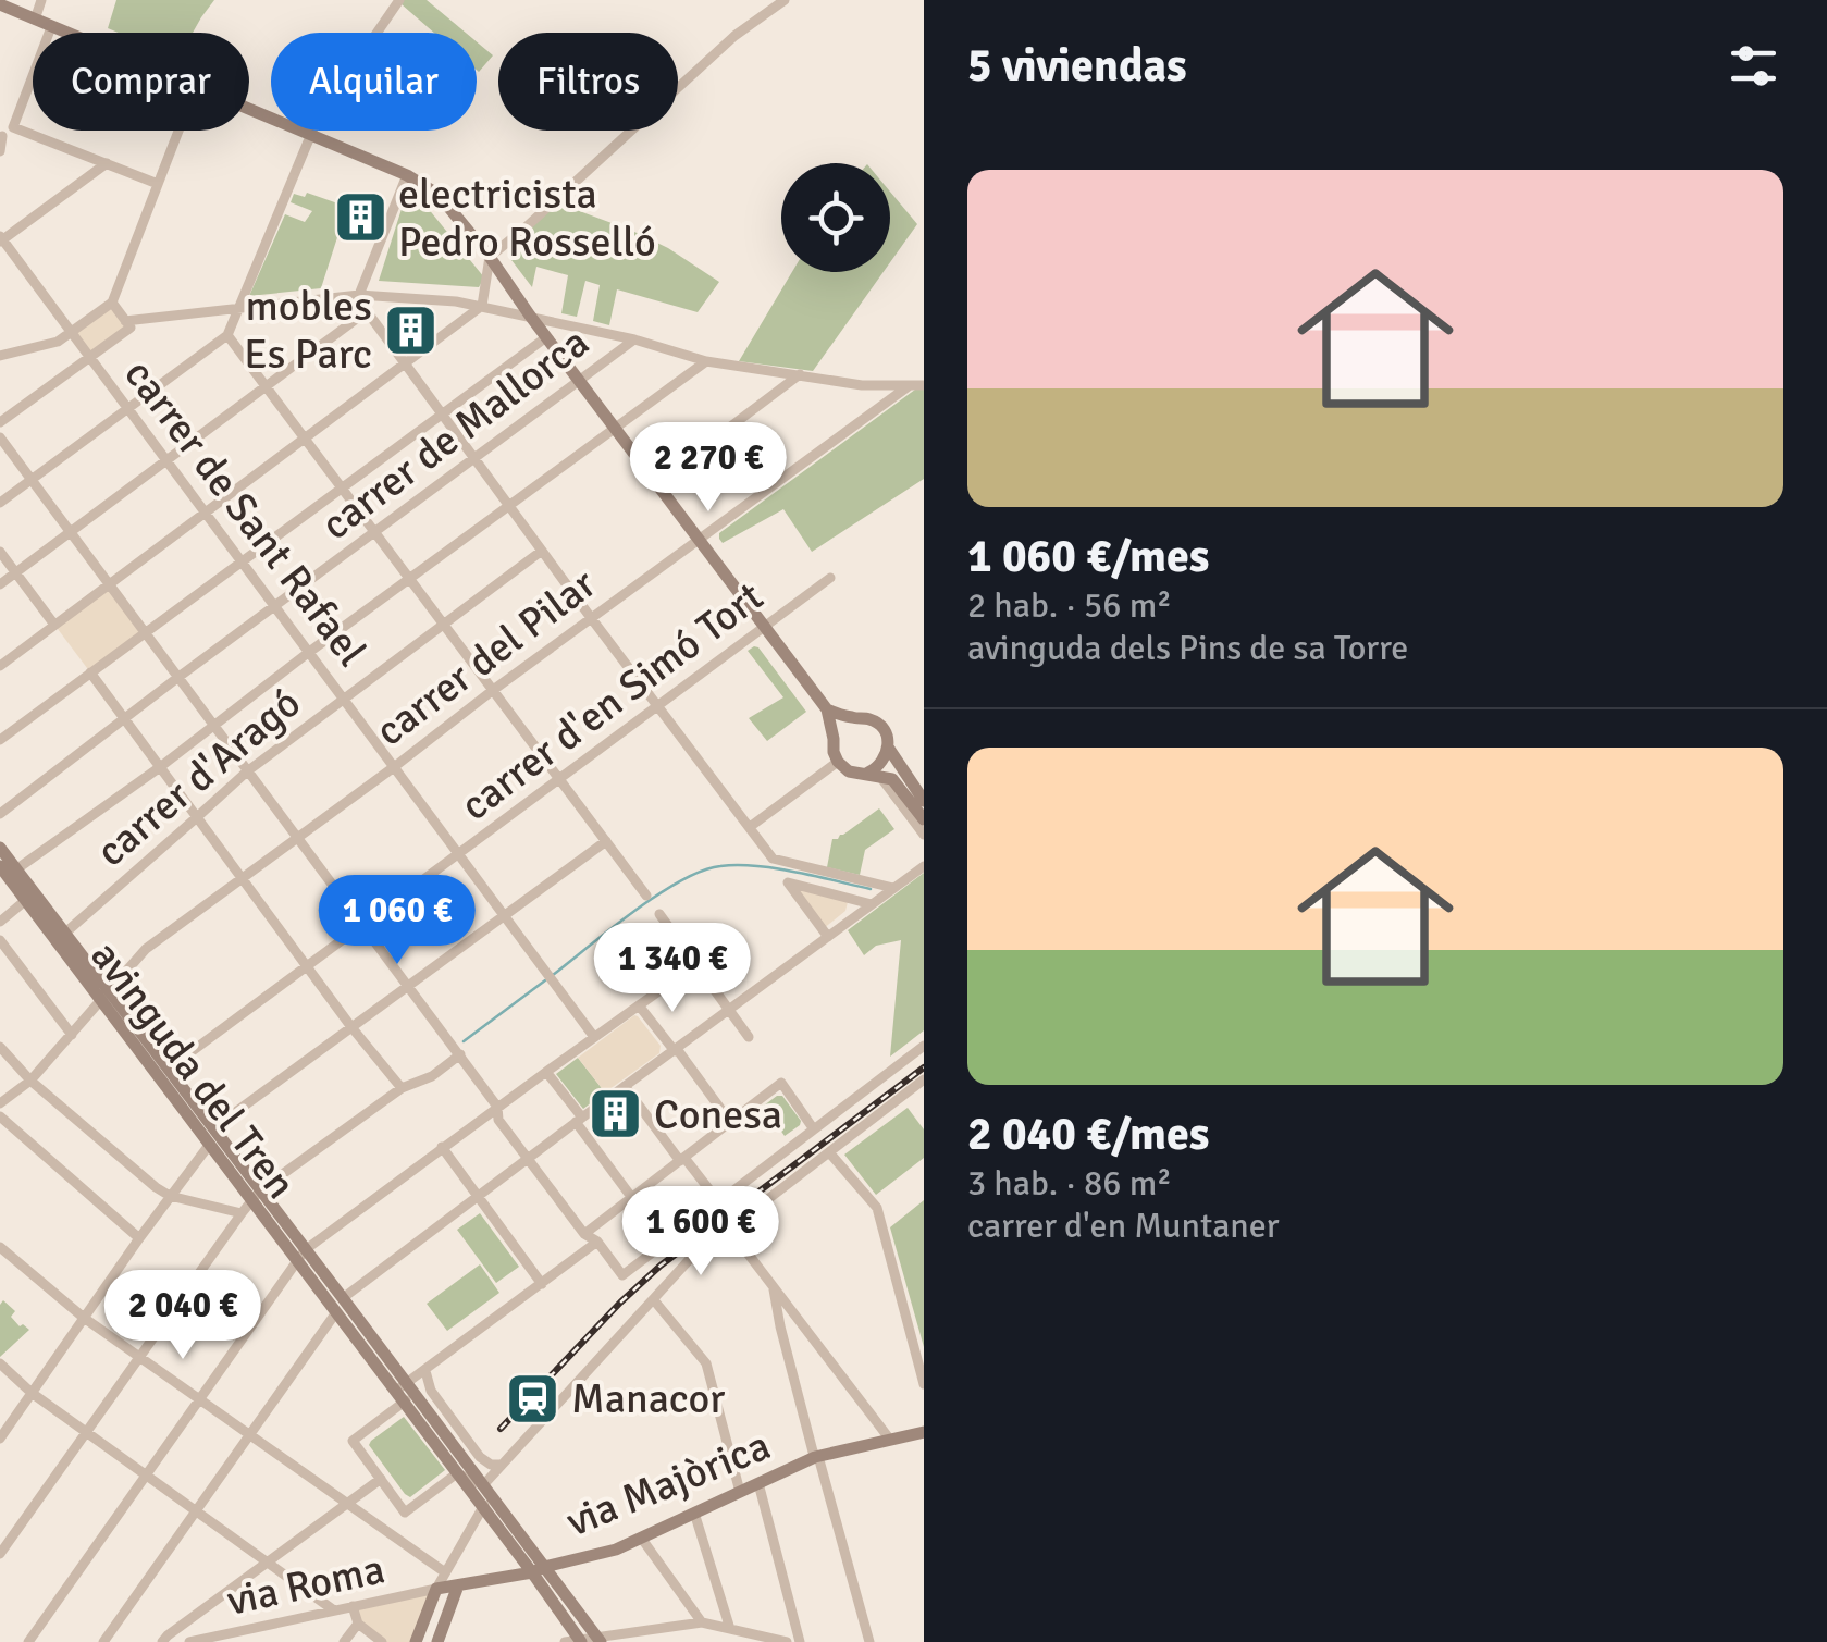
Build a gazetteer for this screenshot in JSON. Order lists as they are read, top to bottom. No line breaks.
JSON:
{"streets":{"main road":["avinguda del Tren","via Majòrica"],"street":["carrer de Mallorca","carrer de Sant Rafael","carrer del Pilar","carrer d'en Simó Tort","carrer d'Aragó","via Roma"]},"crossings":[["carrer de Mallorca","carrer de Sant Rafael"],["carrer de Sant Rafael","carrer del Pilar"],["carrer de Sant Rafael","carrer d'en Simó Tort"],["carrer de Sant Rafael","carrer d'Aragó"],["carrer del Pilar","avinguda del Tren"],["carrer d'en Simó Tort","avinguda del Tren"],["carrer d'Aragó","avinguda del Tren"],["via Majòrica","via Roma"]],"places":{"building":["electricista Pedro Rosselló","mobles Es Parc","Conesa"],"station":["Manacor"]},"page":{"heading":"5 viviendas","chip":["Comprar","Alquilar","Filtros"],"list":[{"name":"1 060 €/mes","note":"2 hab. · 56 m² · avinguda dels Pins de sa Torre"},{"name":"2 040 €/mes","note":"3 hab. · 86 m² · carrer d'en Muntaner"}],"price":["2 270 €","1 060 €","1 340 €","1 600 €","2 040 €"]}}
